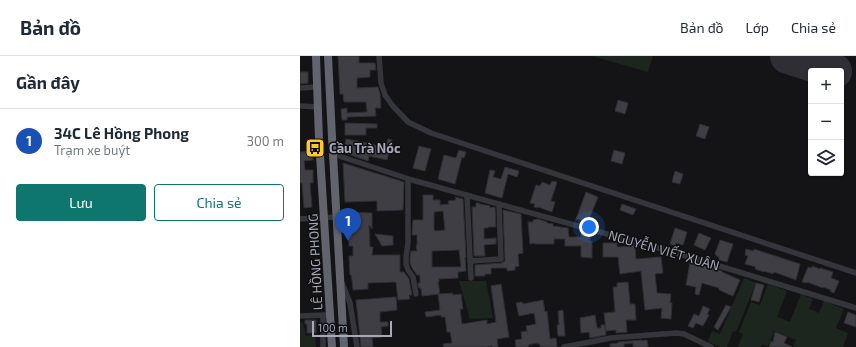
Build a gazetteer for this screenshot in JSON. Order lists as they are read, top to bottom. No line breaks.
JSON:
{"streets":{"highway":["LÊ HỒNG PHONG"],"street":["NGUYỄN VIẾT XUÂN"]},"crossings":[["NGUYỄN VIẾT XUÂN","LÊ HỒNG PHONG"]],"places":{"bus stop":["Cầu Trà Nóc"]},"scale_bar":"100 m","page":{"header":"Bản đồ","nav":["Bản đồ","Lớp","Chia sẻ"],"heading":"Gần đây","map_buttons":["+","−"],"list":[{"mark":"1","name":"34C Lê Hồng Phong","note":"Trạm xe buýt","value":"300 m"}],"buttons":["Lưu","Chia sẻ"],"pins":"1","scale":"100 m"}}
